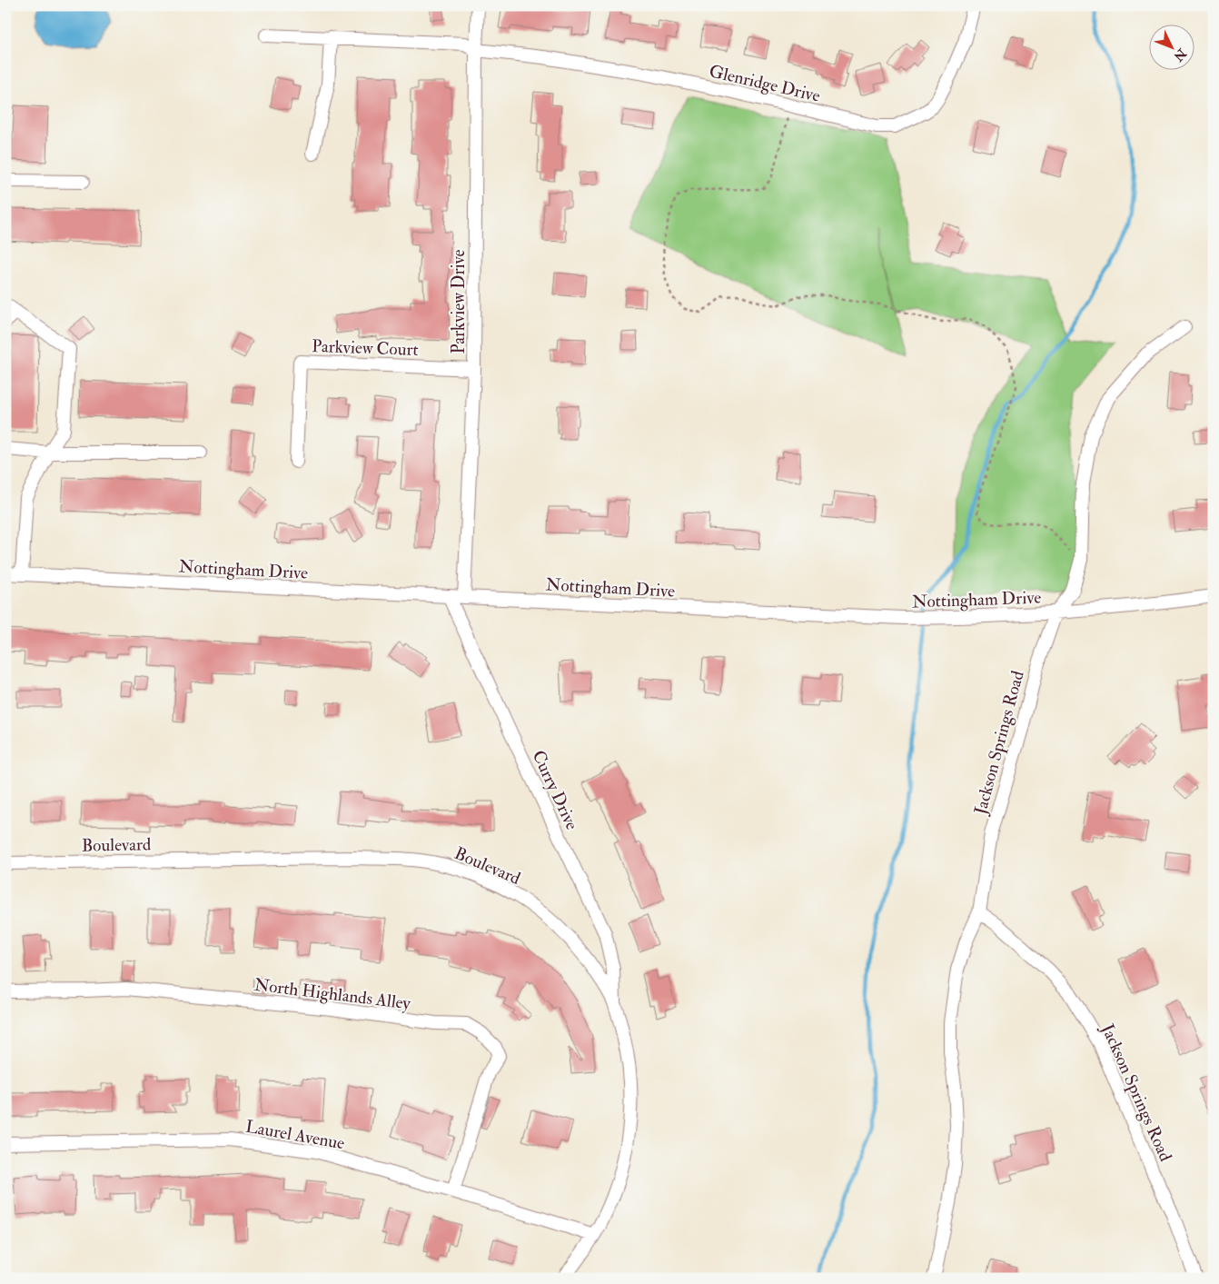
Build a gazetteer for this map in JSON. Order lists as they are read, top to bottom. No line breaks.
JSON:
{"streets":{"street":["Glenridge Drive","Parkview Drive","Parkview Court","Nottingham Drive","Jackson Springs Road","Curry Drive","Boulevard","North Highlands Alley","Laurel Avenue"]},"crossings":[["Glenridge Drive","Parkview Drive"],["Parkview Drive","Parkview Court"],["Parkview Drive","Nottingham Drive"],["Nottingham Drive","Jackson Springs Road"],["Nottingham Drive","Curry Drive"],["Curry Drive","Boulevard"],["Boulevard","Laurel Avenue"],["North Highlands Alley","Laurel Avenue"]],"north":"bottom right"}
